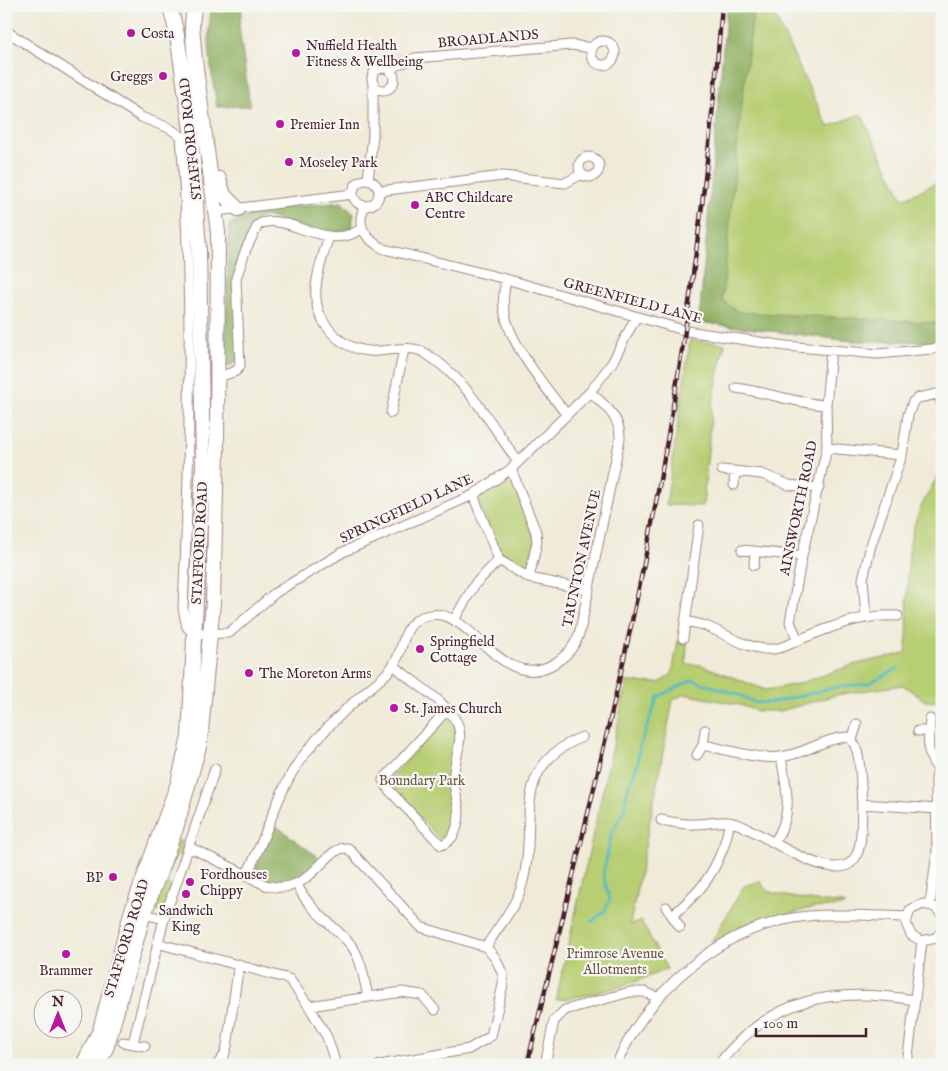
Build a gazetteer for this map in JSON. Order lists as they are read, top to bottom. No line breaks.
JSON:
{"streets":{"highway":["STAFFORD ROAD"],"street":["BROADLANDS","GREENFIELD LANE","SPRINGFIELD LANE","AINSWORTH ROAD","TAUNTON AVENUE"]},"crossings":[["STAFFORD ROAD","SPRINGFIELD LANE"],["GREENFIELD LANE","SPRINGFIELD LANE"],["GREENFIELD LANE","AINSWORTH ROAD"],["SPRINGFIELD LANE","TAUNTON AVENUE"]],"parks":["Boundary Park","Primrose Avenue Allotments"],"places":["Costa","Nuffield Health Fitness & Wellbeing","Greggs","Premier Inn","Moseley Park","ABC Childcare Centre","Springfield Cottage","The Moreton Arms","St. James Church","BP","Fordhouses Chippy","Sandwich King","Brammer"],"scale_bar":"100 m","north":"top"}
